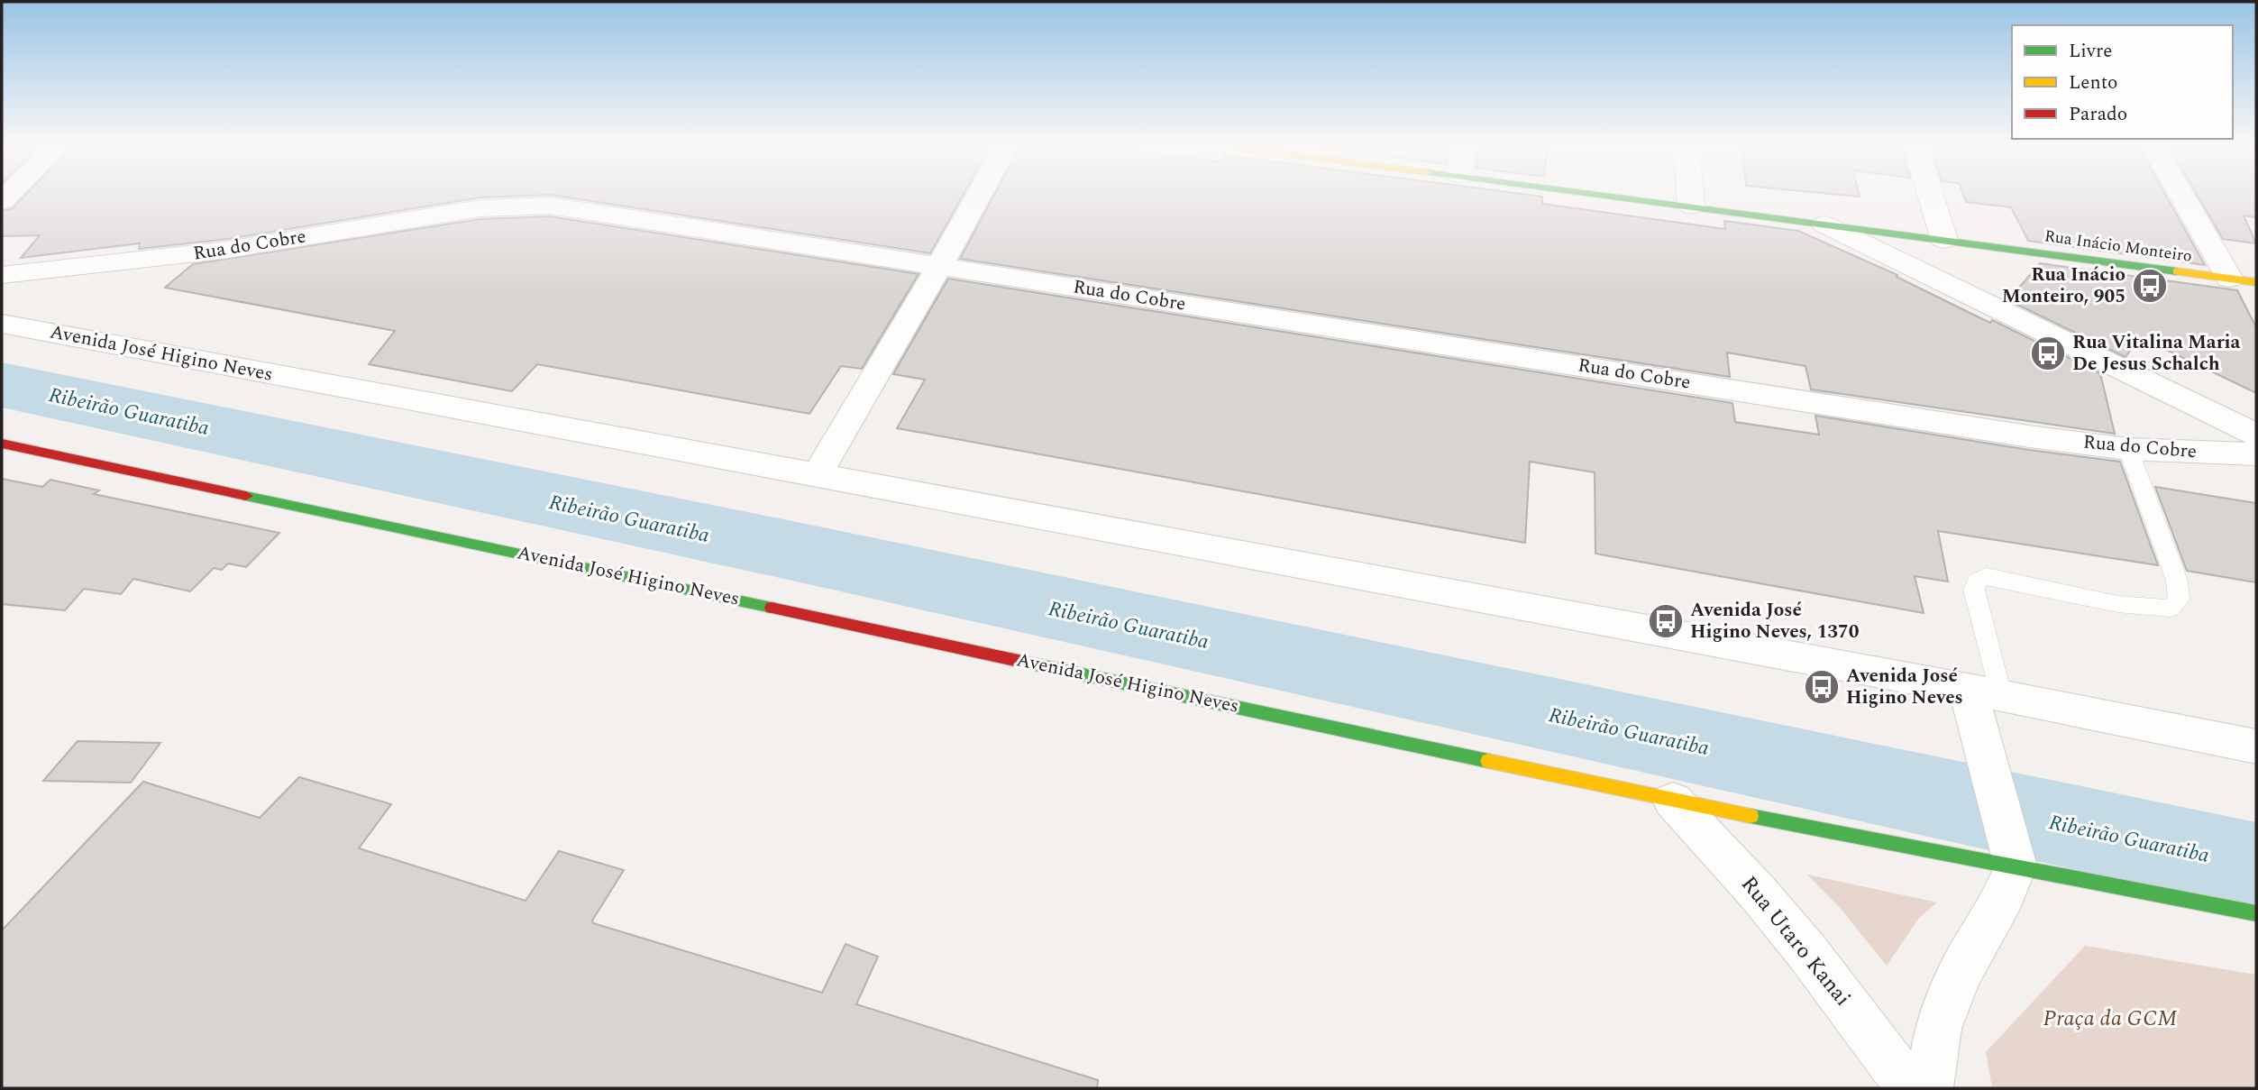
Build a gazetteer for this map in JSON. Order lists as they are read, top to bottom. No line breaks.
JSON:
{"streets":{"street":["Rua do Cobre","Rua Inácio Monteiro","Avenida José Higino Neves","Rua Utaro Kanai"]},"crossings":[["Avenida José Higino Neves","Rua Utaro Kanai"]],"water":["Ribeirão Guaratiba"],"parks":["Praça da GCM"],"places":{"bus stop":["Rua Inácio Monteiro, 905","Rua Vitalina Maria De Jesus Schalch","Avenida José Higino Neves, 1370","Avenida José Higino Neves"]},"legend":["Livre","Lento","Parado"]}
